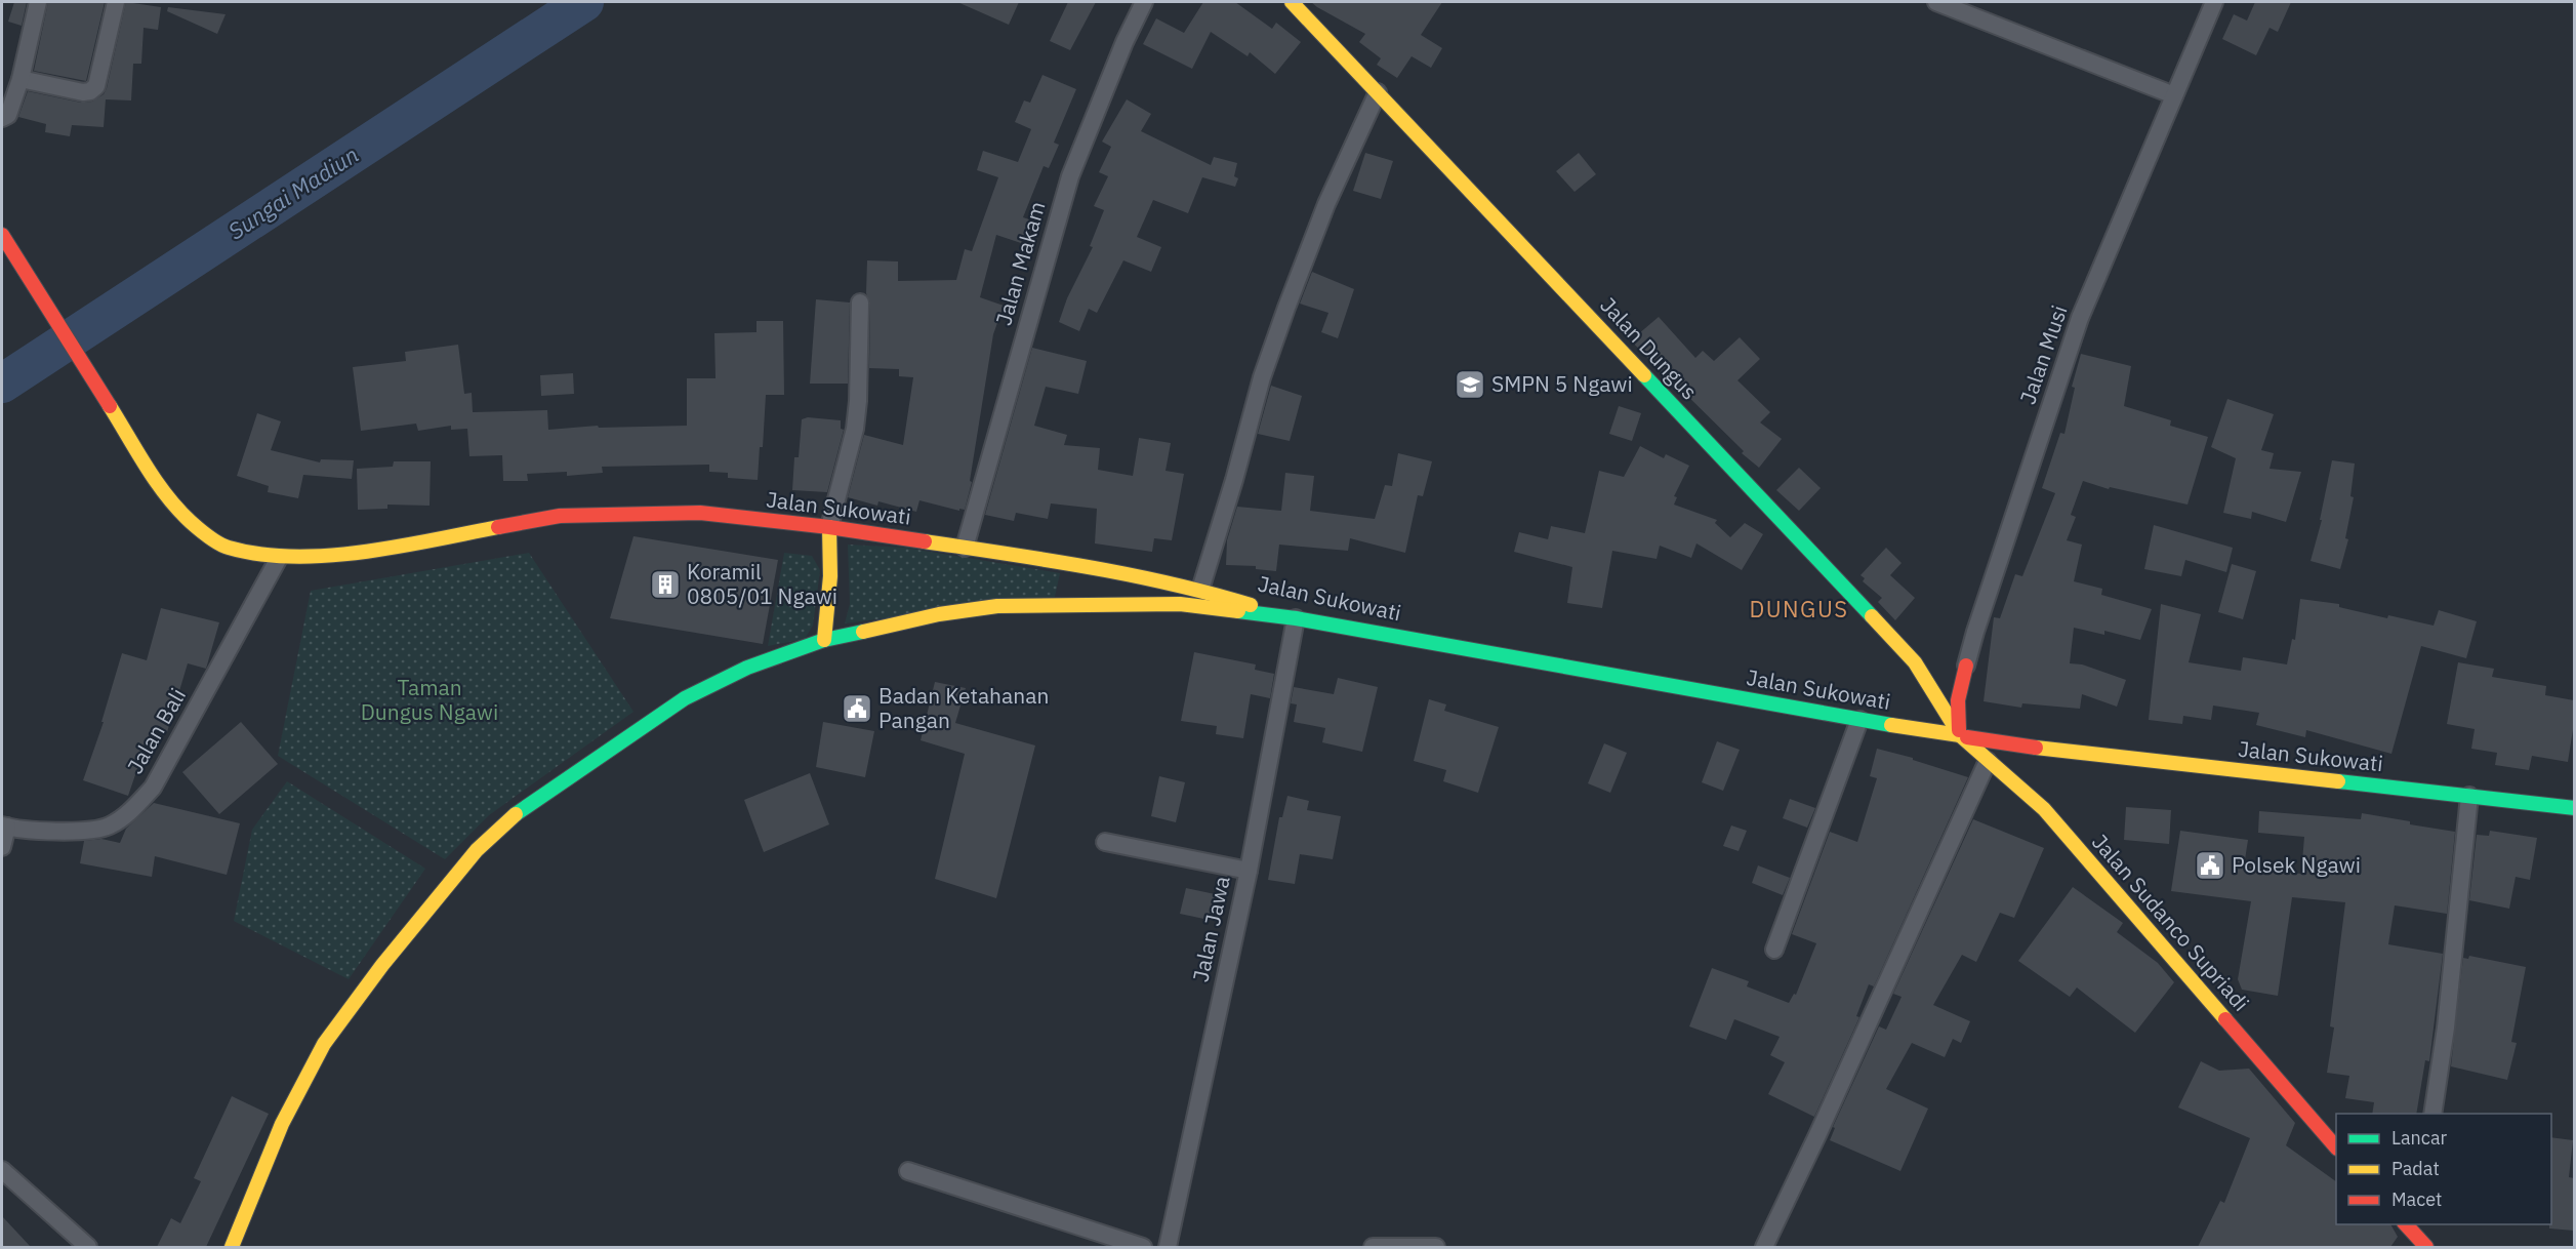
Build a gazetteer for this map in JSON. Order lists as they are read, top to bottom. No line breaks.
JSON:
{"streets":{"main road":["Jalan Dungus","Jalan Musi","Jalan Sukowati","Jalan Sudanco Supriadi"],"street":["Jalan Makam","Jalan Bali","Jalan Jawa"]},"crossings":[["Jalan Makam","Jalan Sukowati"],["Jalan Dungus","Jalan Musi"],["Jalan Dungus","Jalan Sukowati"],["Jalan Dungus","Jalan Sudanco Supriadi"],["Jalan Musi","Jalan Sukowati"],["Jalan Musi","Jalan Sudanco Supriadi"],["Jalan Sukowati","Jalan Bali"],["Jalan Sukowati","Jalan Sudanco Supriadi"],["Jalan Sukowati","Jalan Jawa"]],"districts":["DUNGUS"],"water":["Sungai Madiun"],"parks":["Taman Dungus Ngawi"],"places":{"school or university":["SMPN 5 Ngawi"],"building":["Koramil 0805/01 Ngawi"],"public building":["Badan Ketahanan Pangan","Polsek Ngawi"]},"legend":["Lancar","Padat","Macet"]}
